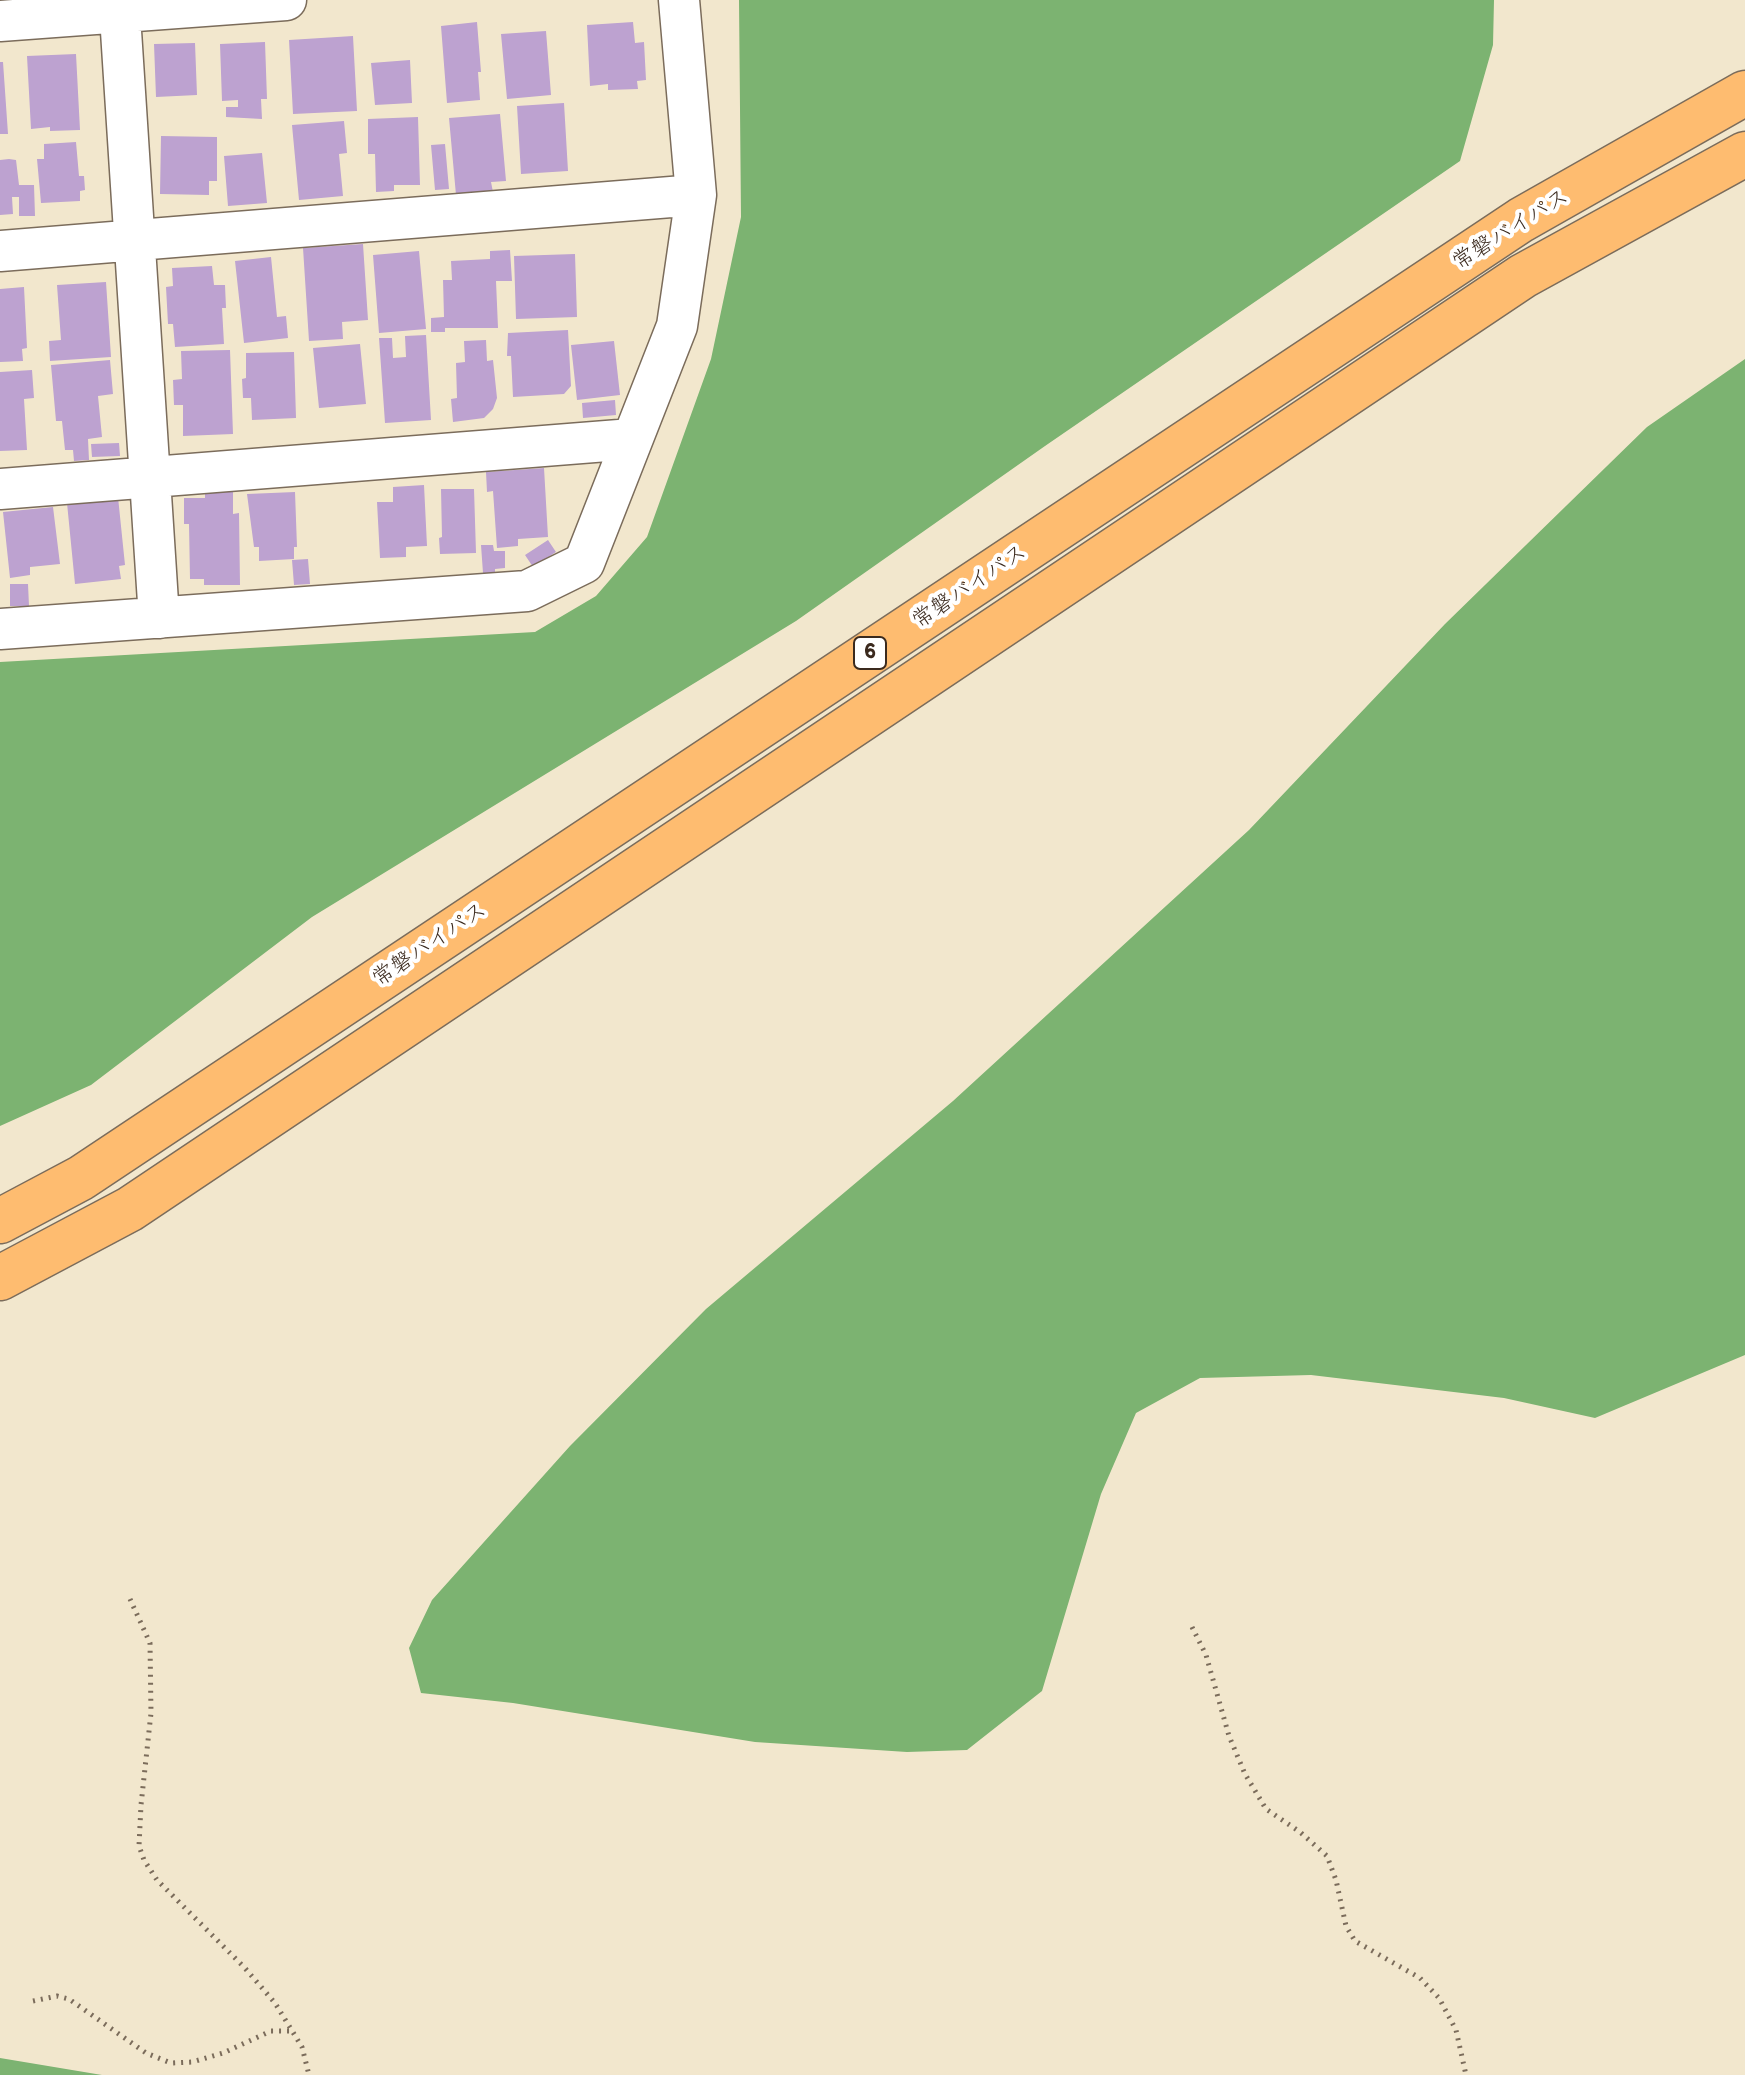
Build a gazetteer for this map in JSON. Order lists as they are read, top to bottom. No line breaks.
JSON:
{"streets":{"highway":["常磐バイパス","6"]}}
